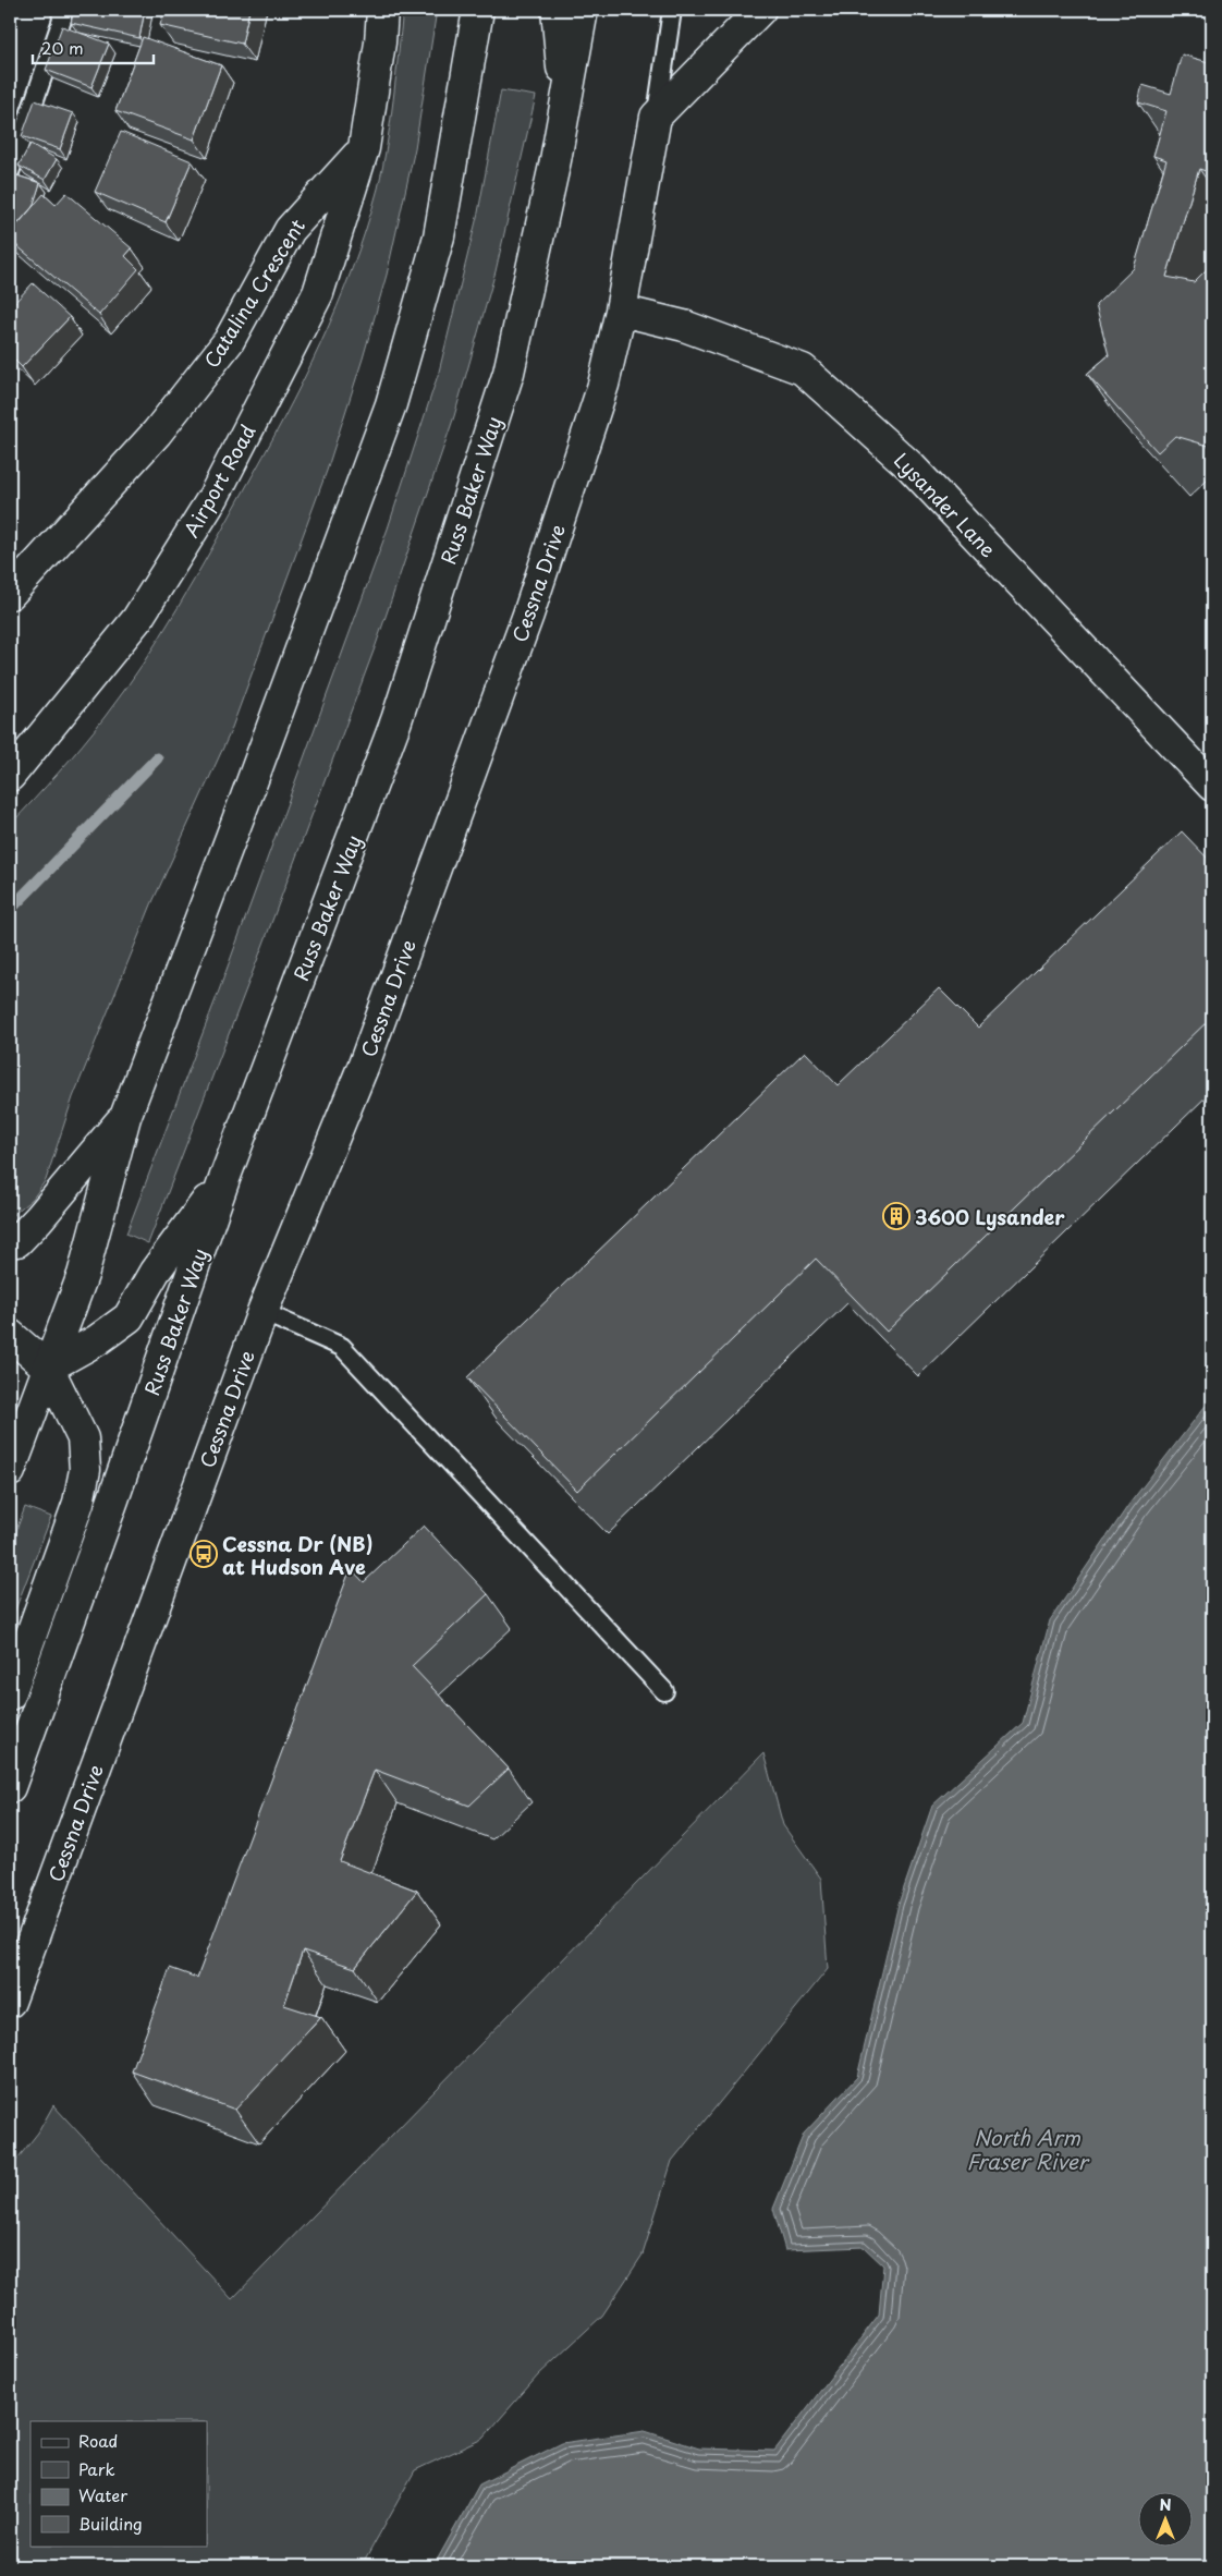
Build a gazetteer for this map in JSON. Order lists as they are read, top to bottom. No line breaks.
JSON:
{"streets":{"street":["Catalina Crescent","Airport Road","Russ Baker Way","Lysander Lane","Cessna Drive"]},"crossings":[["Catalina Crescent","Airport Road"],["Lysander Lane","Cessna Drive"]],"water":["North Arm Fraser River"],"places":{"building":["3600 Lysander"],"bus stop":["Cessna Dr (NB) at Hudson Ave"]},"legend":["Road","Park","Water","Building"],"scale_bar":"20 m","north":"top"}
